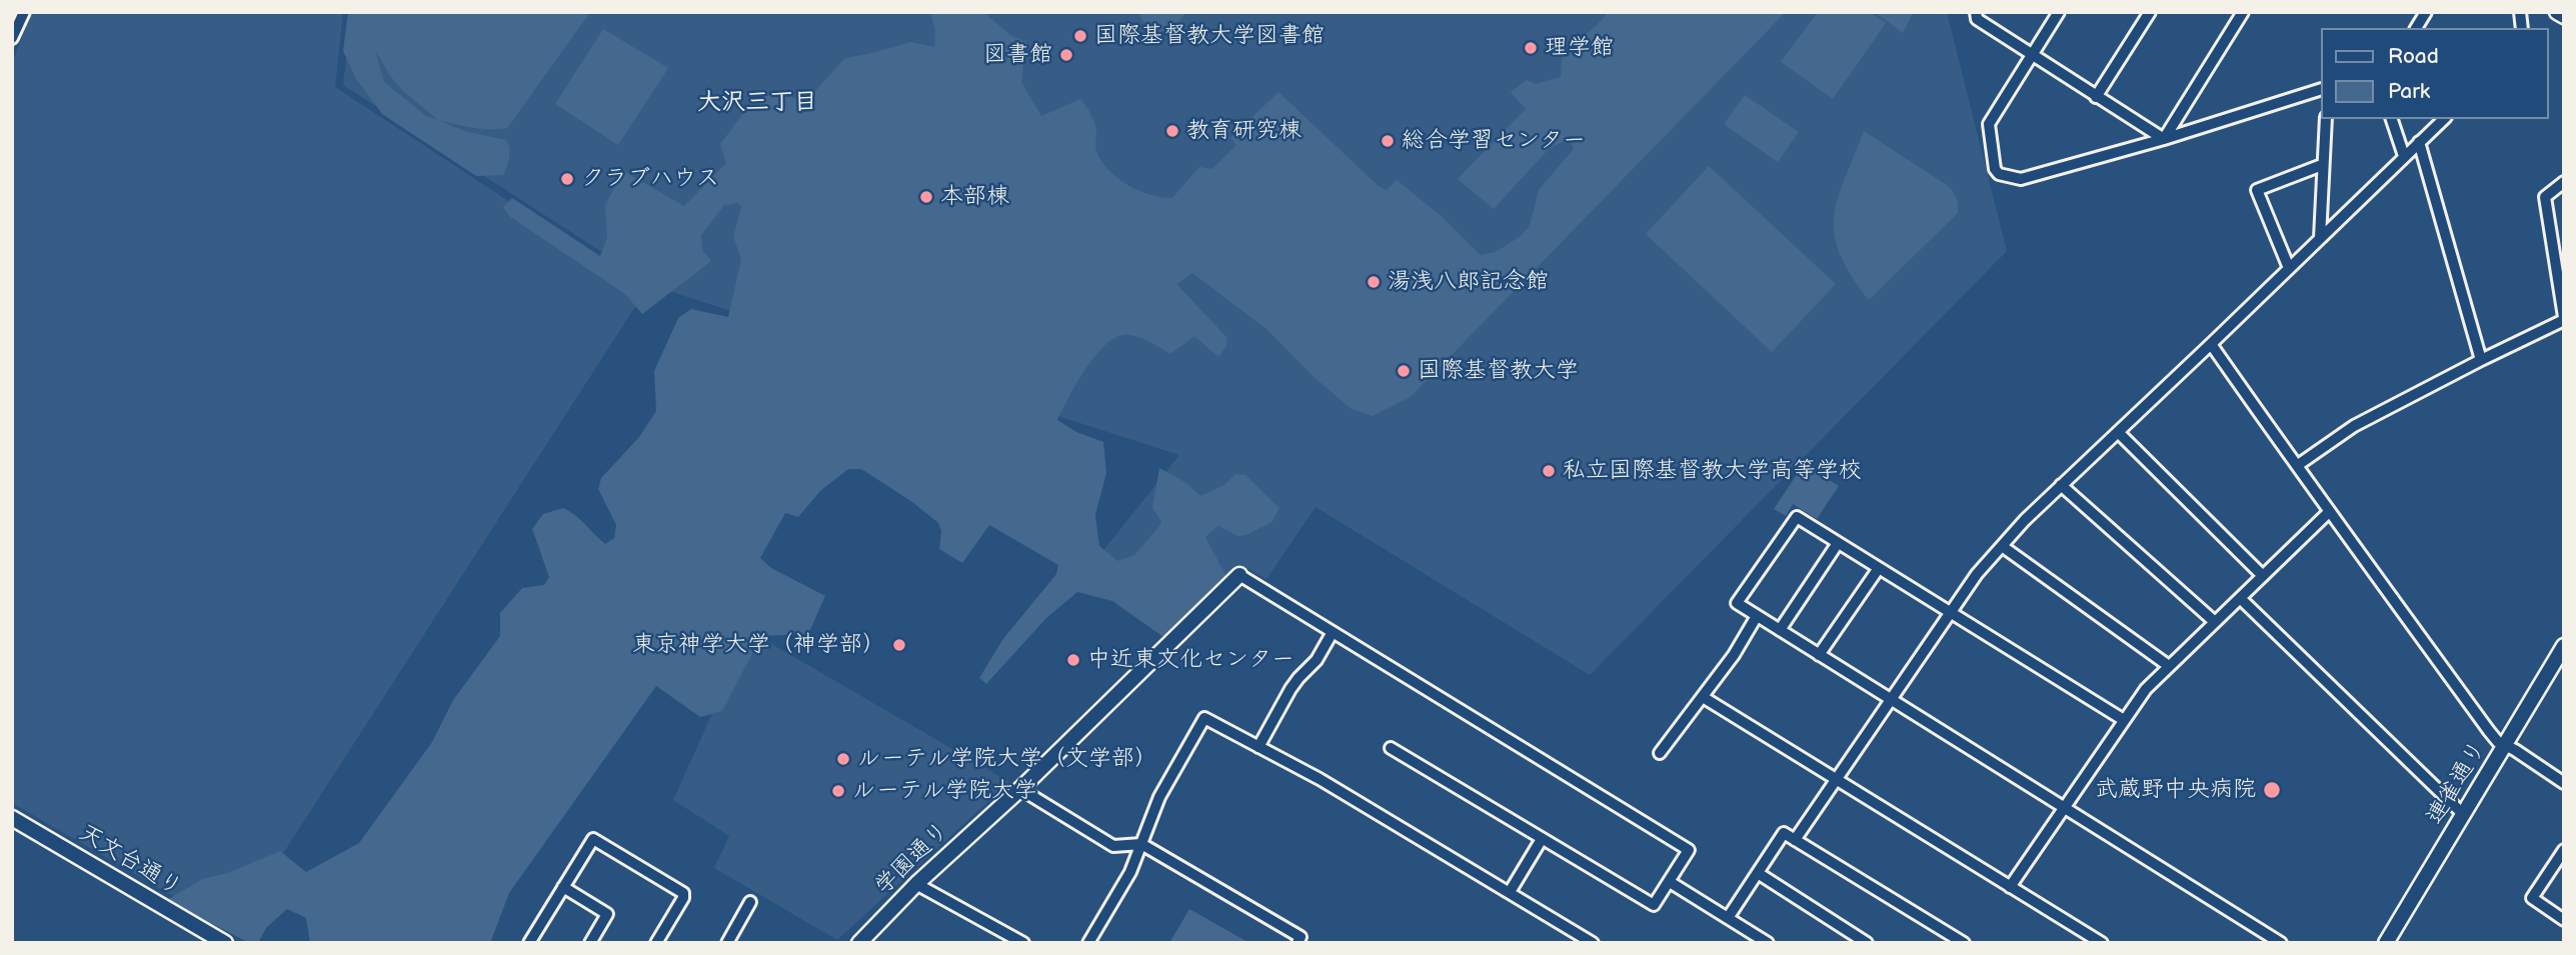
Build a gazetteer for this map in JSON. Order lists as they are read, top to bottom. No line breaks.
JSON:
{"streets":{"main road":["連雀通り","学園通り","天文台通り"]},"districts":["大沢三丁目"],"places":["国際基督教大学図書館","理学館","図書館","教育研究棟","総合学習センター","クラブハウス","本部棟","湯浅八郎記念館","国際基督教大学","私立国際基督教大学高等学校","東京神学大学（神学部）","中近東文化センター","ルーテル学院大学（文学部）","武蔵野中央病院","ルーテル学院大学"],"legend":["Road","Park"]}
